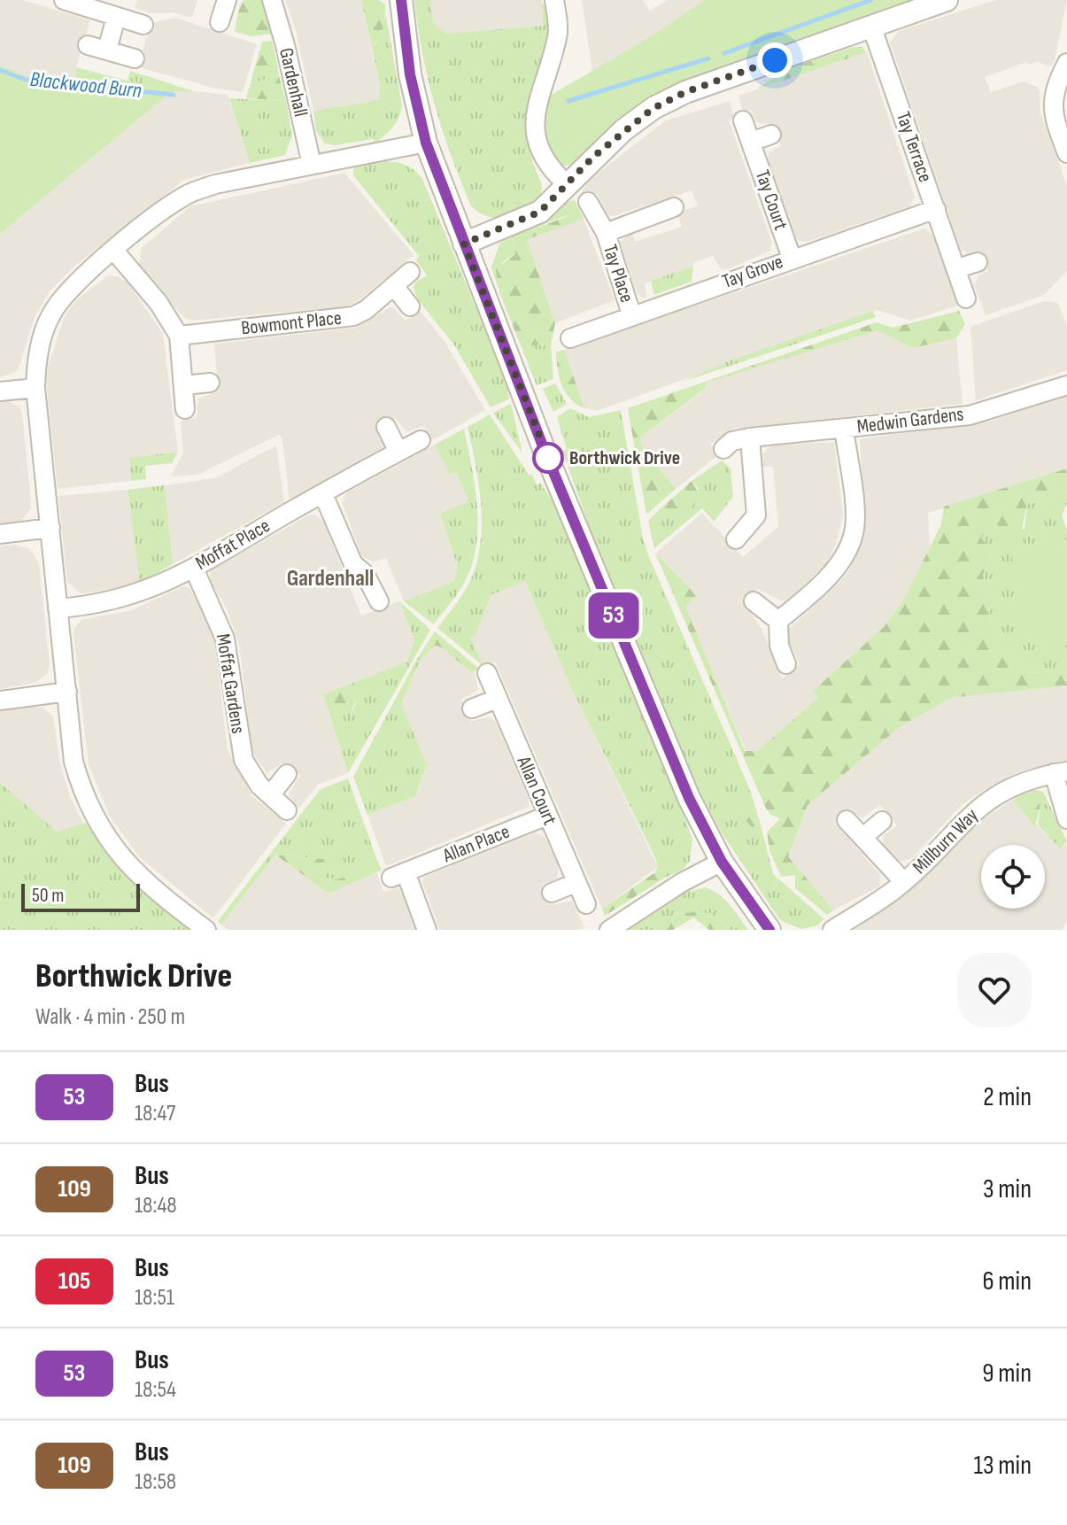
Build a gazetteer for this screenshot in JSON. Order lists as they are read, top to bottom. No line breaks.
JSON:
{"streets":{"street":["Gardenhall","Tay Terrace","Tay Court","Tay Grove","Tay Place","Bowmont Place","Medwin Gardens","Moffat Place","Moffat Gardens","Allan Court","Millburn Way","Allan Place"]},"crossings":[["Tay Terrace","Tay Grove"],["Tay Court","Tay Grove"],["Tay Grove","Tay Place"],["Moffat Place","Moffat Gardens"],["Allan Court","Allan Place"]],"districts":["Gardenhall"],"water":["Blackwood Burn"],"places":["Borthwick Drive"],"lines":["bus line 53"],"scale_bar":"50 m","page":{"on_map":"53","scale":"50 m","heading":["Borthwick Drive","Walk · 4 min · 250 m"],"list":[{"mark":"53","name":"Bus","note":"18:47","value":"2 min"},{"mark":"109","name":"Bus","note":"18:48","value":"3 min"},{"mark":"105","name":"Bus","note":"18:51","value":"6 min"},{"mark":"53","name":"Bus","note":"18:54","value":"9 min"},{"mark":"109","name":"Bus","note":"18:58","value":"13 min"}]}}
